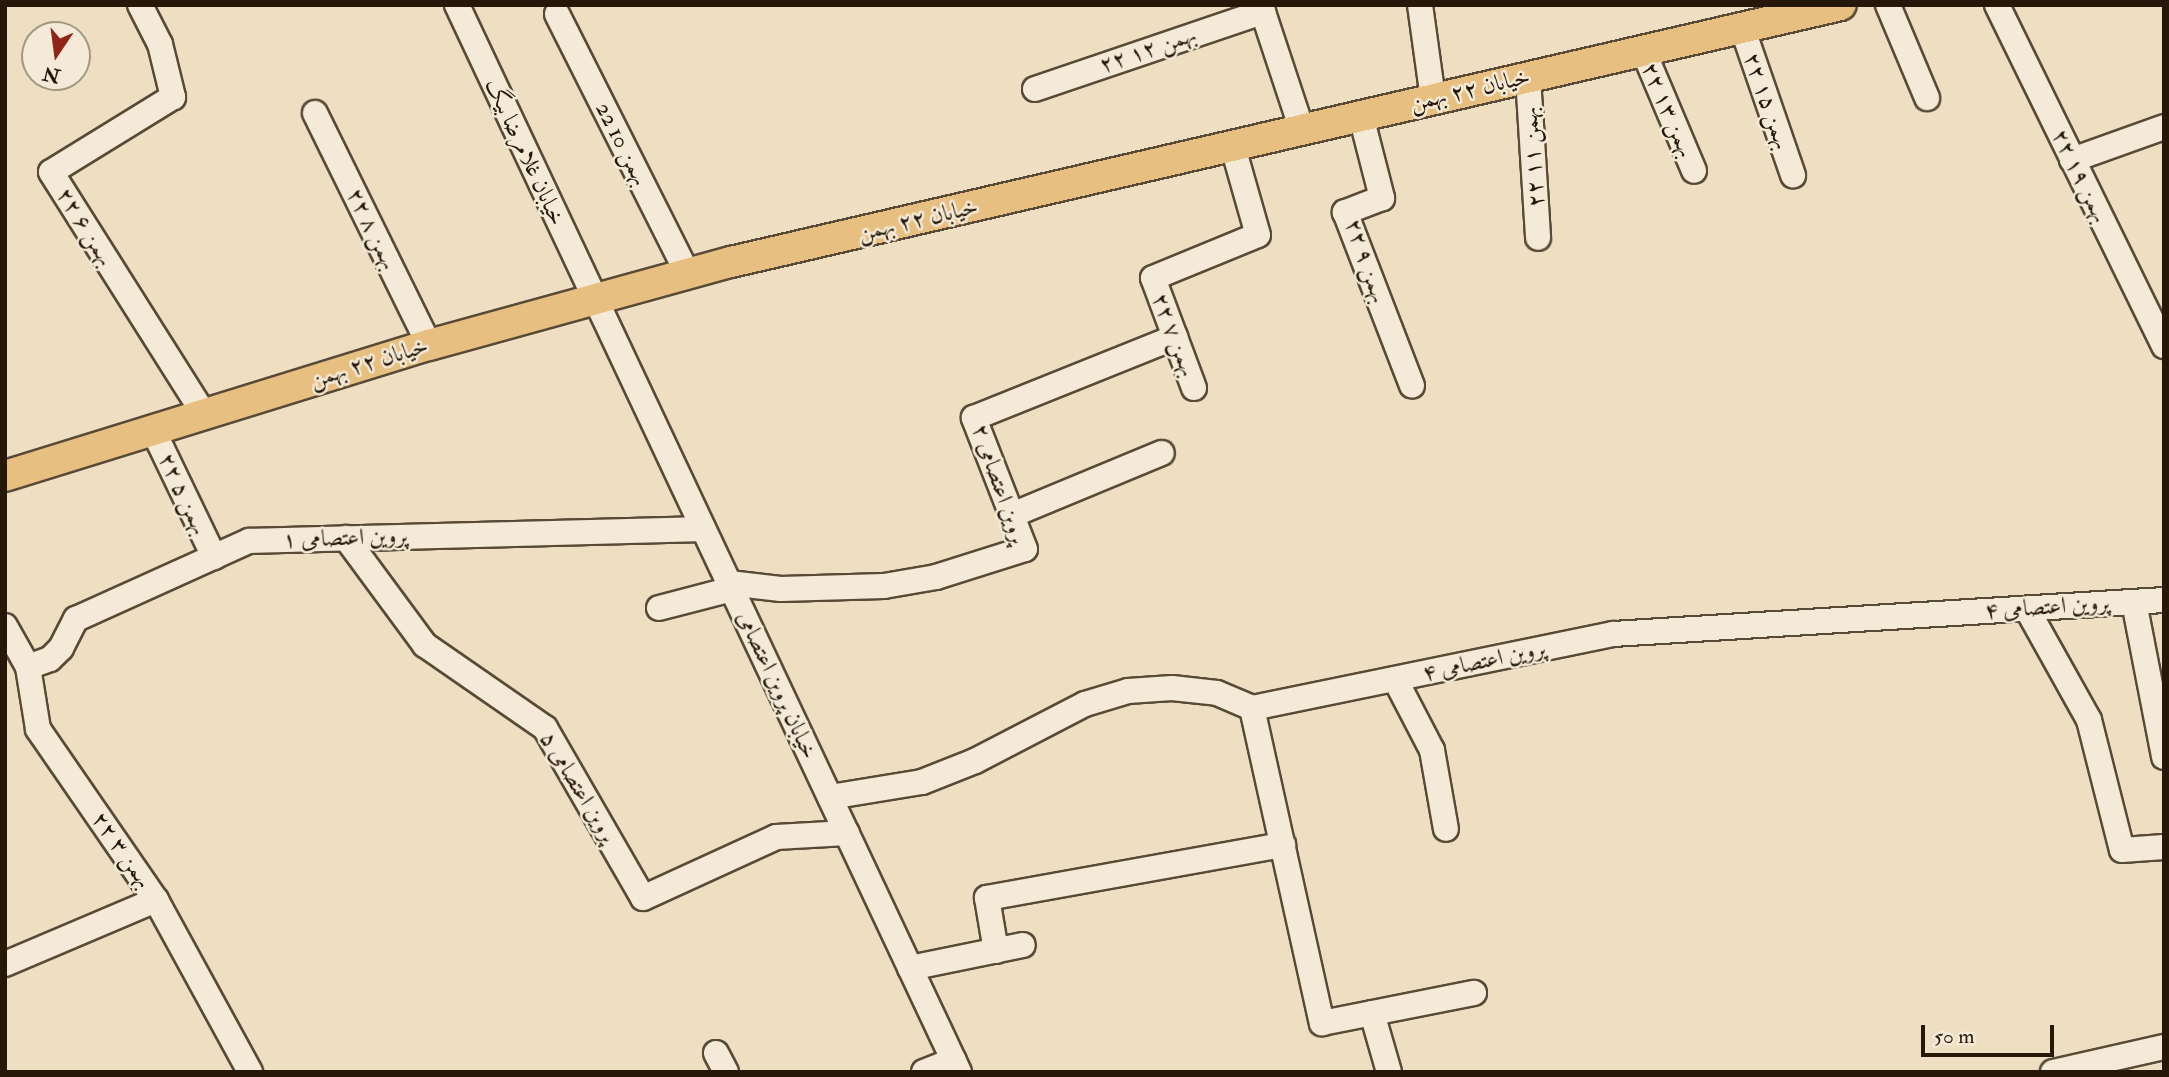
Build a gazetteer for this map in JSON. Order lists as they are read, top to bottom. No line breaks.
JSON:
{"streets":{"main road":["خیابان ۲۲ بهمن"],"street":["۲۲ بهمن ۱۲","۲۲ بهمن ۱۵","۲۲ بهمن ‍۱۳","22 بهمن 10","خیابان غلامرضا بیگ","۲۲ بهمن ۱۱","۲۲ بهمن ۱۹","۲۲ بهمن ۶","۲۲ بهمن ۸","۲۲ بهمن ۹","۲۲ بهمن ۷","پروین اعتصامی ۲","۲۲ بهمن ۵","پروین اعتصامی ۱","پروین اعتصامی ۴","خیابان پروین اعتصامی","پروین اعتصامی ۵","۲۲ بهمن ۳"]},"crossings":[["۲۲ بهمن ۱۲","خیابان ۲۲ بهمن"],["خیابان ۲۲ بهمن","۲۲ بهمن ۱۵"],["خیابان ۲۲ بهمن","۲۲ بهمن ‍۱۳"],["خیابان ۲۲ بهمن","22 بهمن 10"],["خیابان ۲۲ بهمن","خیابان غلامرضا بیگ"],["خیابان ۲۲ بهمن","۲۲ بهمن ۱۱"],["خیابان ۲۲ بهمن","۲۲ بهمن ۶"],["خیابان ۲۲ بهمن","۲۲ بهمن ۸"],["خیابان ۲۲ بهمن","۲۲ بهمن ۹"],["خیابان ۲۲ بهمن","۲۲ بهمن ۷"],["خیابان ۲۲ بهمن","۲۲ بهمن ۵"],["خیابان ۲۲ بهمن","خیابان پروین اعتصامی"],["خیابان غلامرضا بیگ","خیابان پروین اعتصامی"],["۲۲ بهمن ۷","پروین اعتصامی ۲"],["پروین اعتصامی ۲","خیابان پروین اعتصامی"],["۲۲ بهمن ۵","پروین اعتصامی ۱"],["پروین اعتصامی ۱","خیابان پروین اعتصامی"],["پروین اعتصامی ۱","پروین اعتصامی ۵"],["پروین اعتصامی ۱","۲۲ بهمن ۳"],["خیابان پروین اعتصامی","پروین اعتصامی ۵"]],"scale_bar":"50 m","north":"bottom"}
